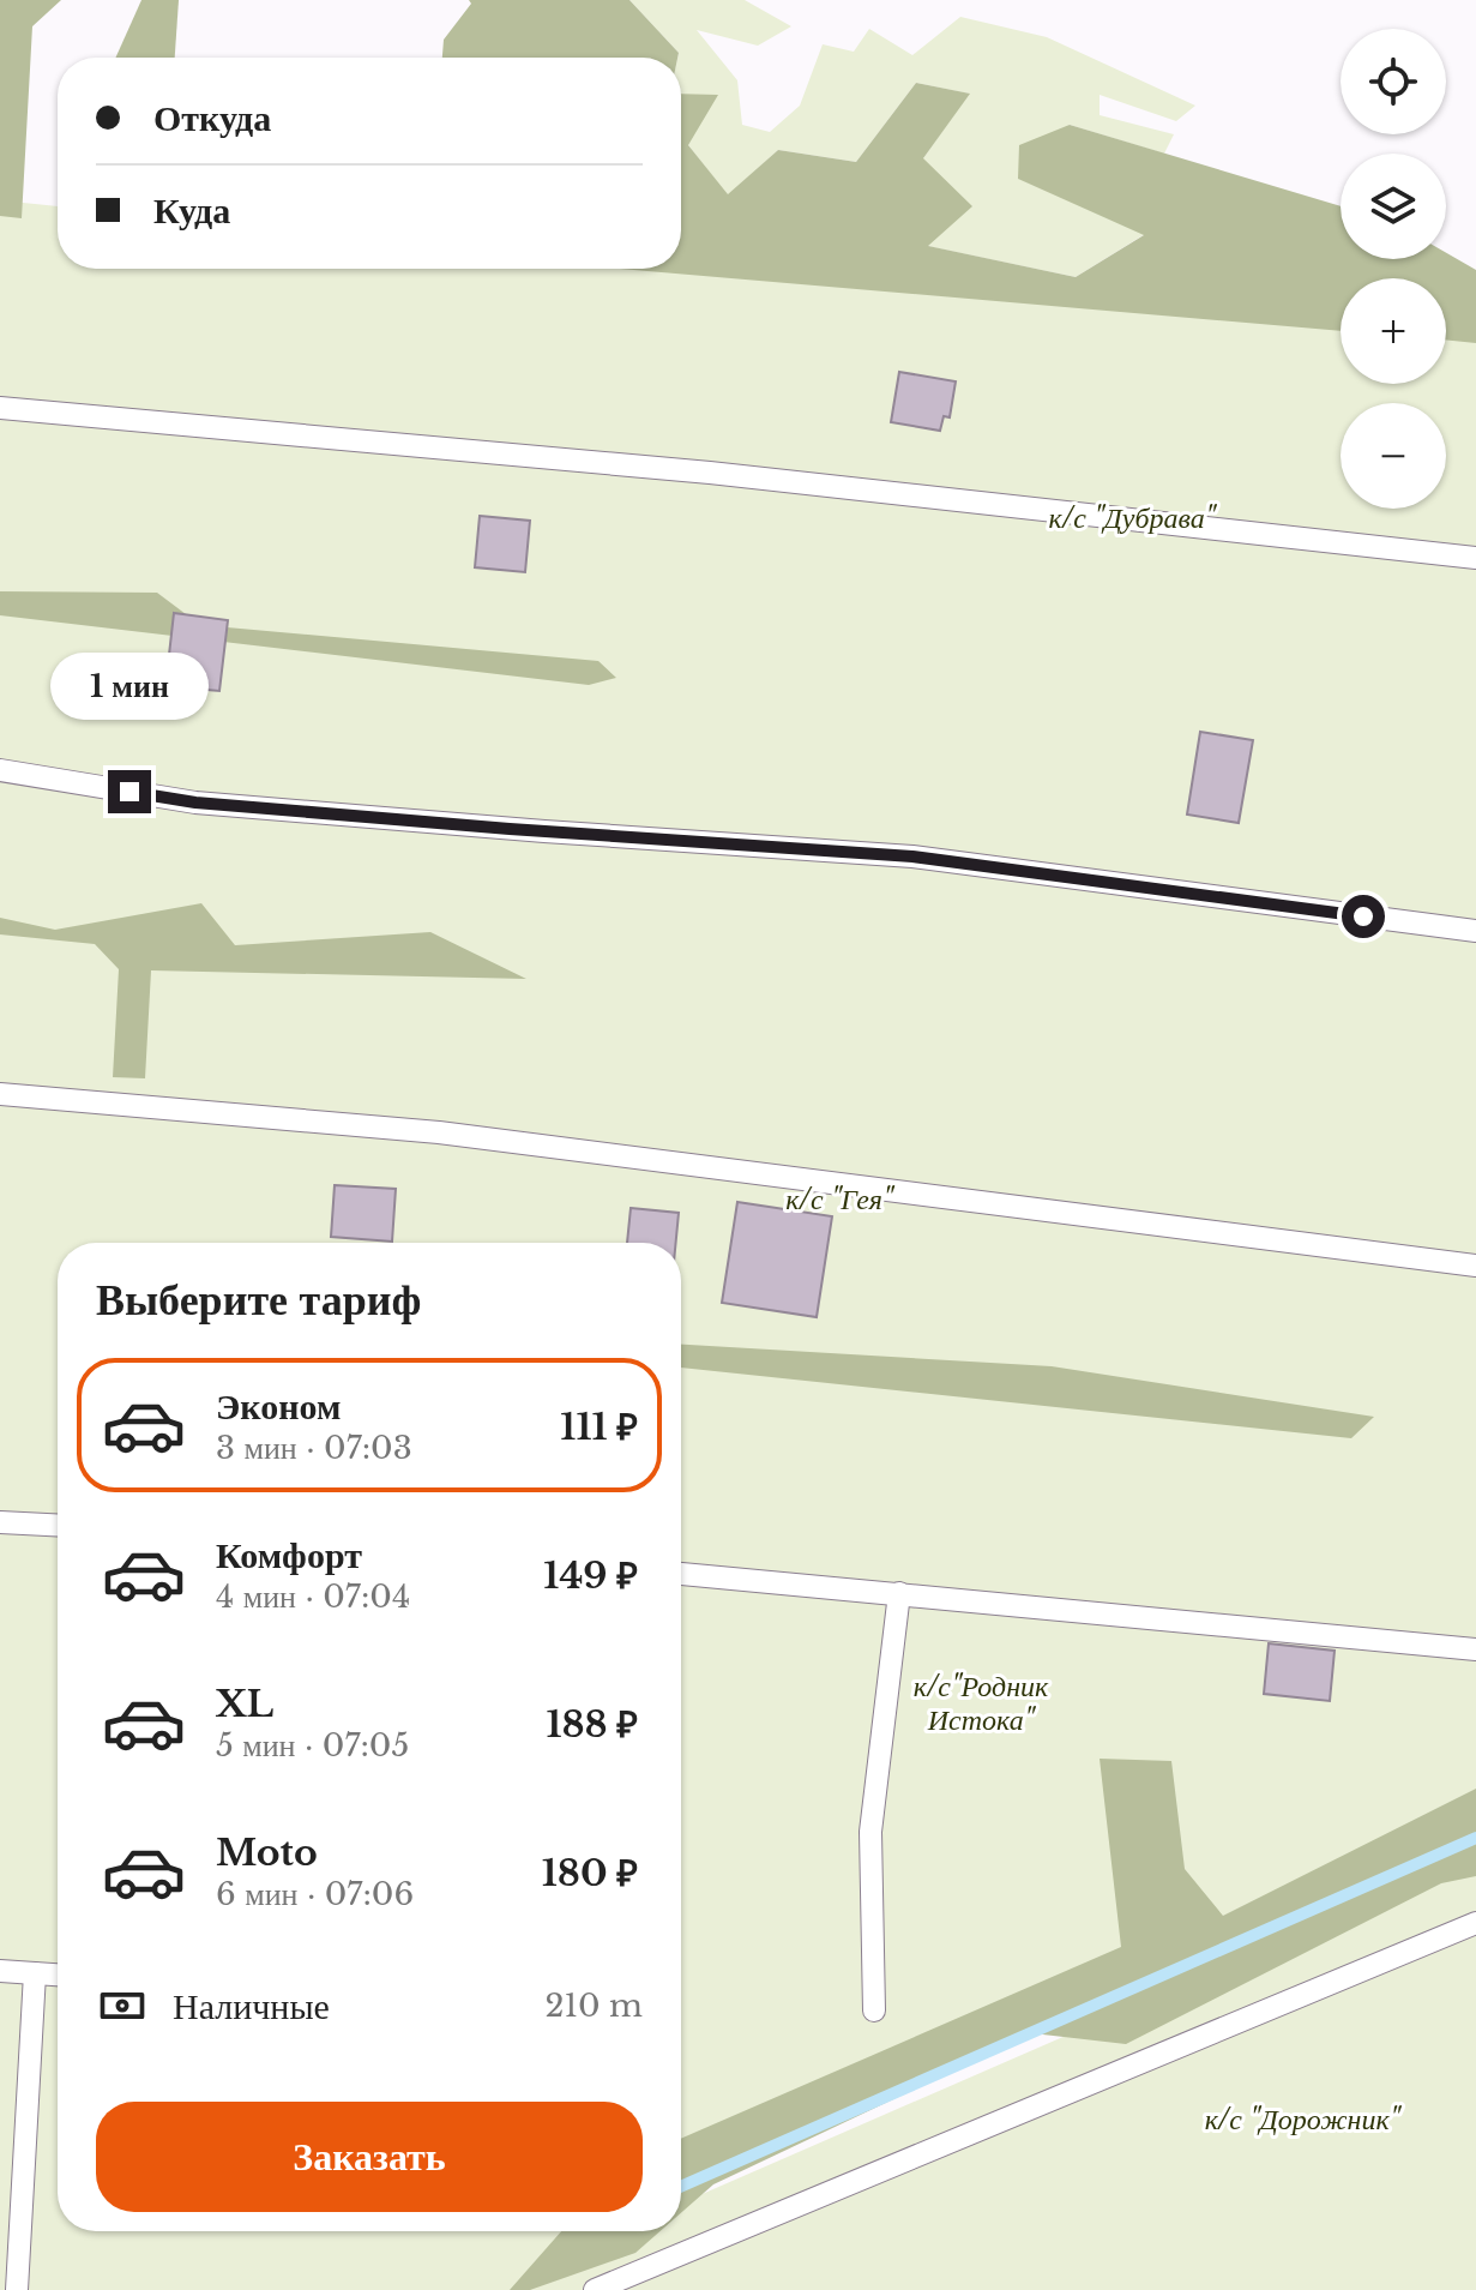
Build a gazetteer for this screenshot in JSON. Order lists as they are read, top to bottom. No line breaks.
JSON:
{"parks":["к/с \"Дубрава\"","к/с \"Гея\"","к/с\"Родник Истока\"","к/с \"Дорожник\""],"page":{"map_buttons":["+","−"],"banner":["Откуда","Куда"],"bubble":"1 мин","heading":"Выберите тариф","list":[{"name":"Эконом","note":"3 мин · 07:03","value":"111 ₽"},{"name":"Комфорт","note":"4 мин · 07:04","value":"149 ₽"},{"name":"XL","note":"5 мин · 07:05","value":"188 ₽"},{"name":"Moto","note":"6 мин · 07:06","value":"180 ₽"}],"pay":["Наличные","210 m"],"buttons":"Заказать"}}
